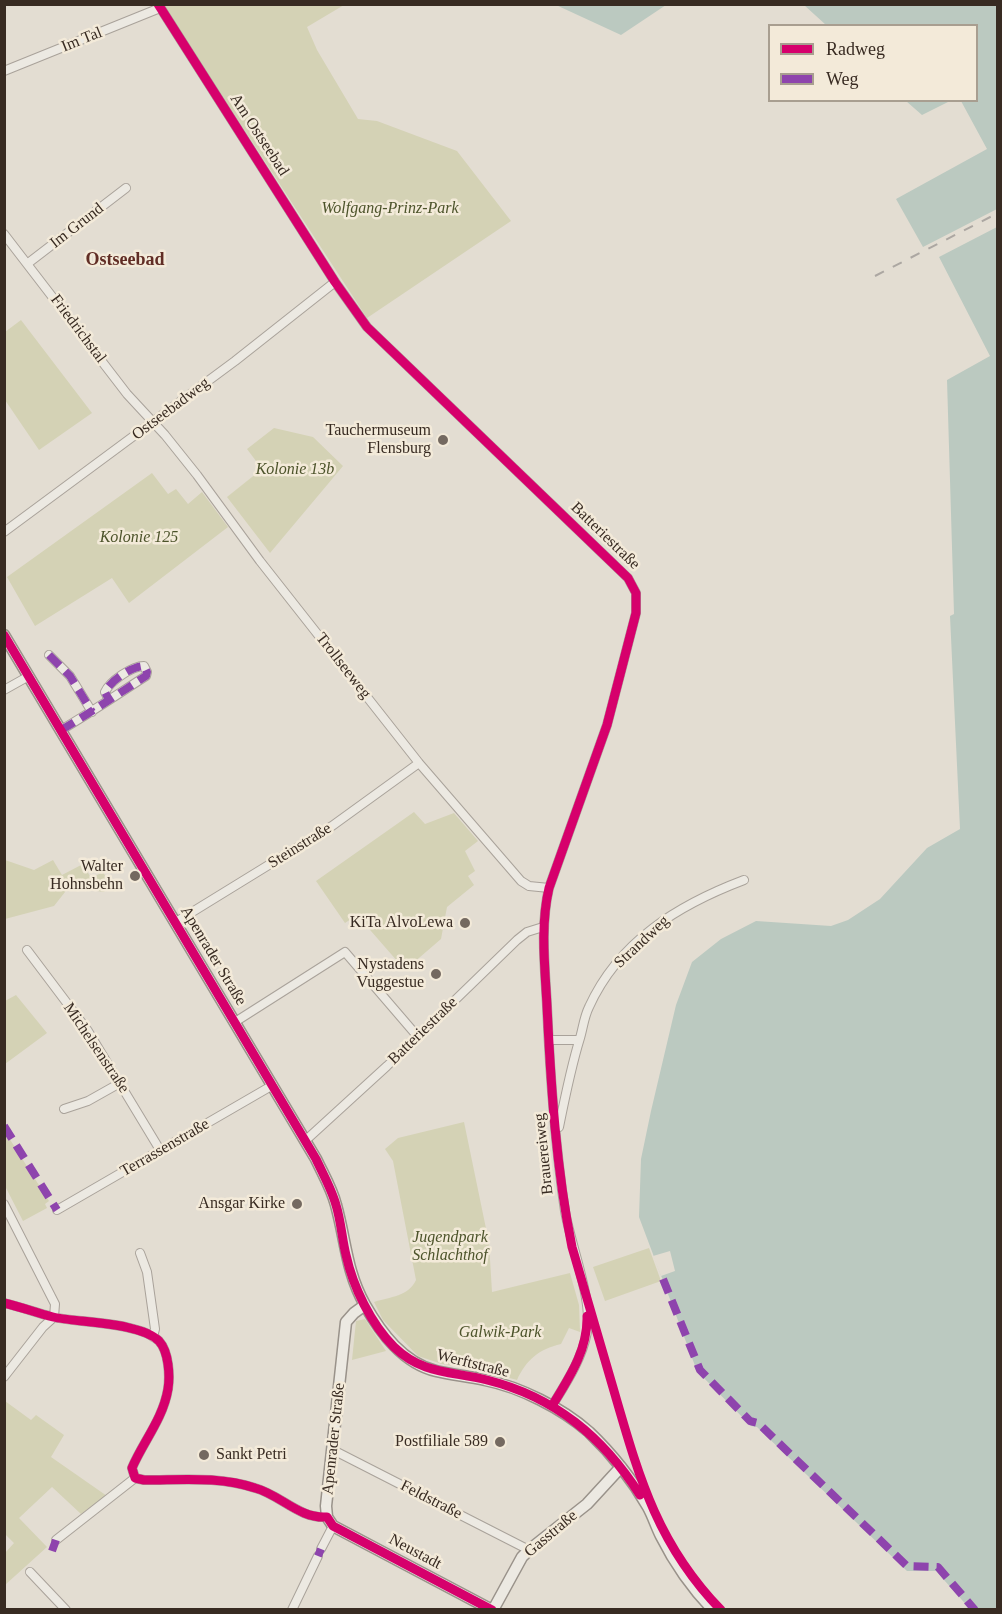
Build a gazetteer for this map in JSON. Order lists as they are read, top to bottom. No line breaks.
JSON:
{"streets":{"main road":["Apenrader Straße","Werftstraße","Gasstraße","Neustadt"],"street":["Im Tal","Am Ostseebad","Im Grund","Friedrichstal","Ostseebadweg","Batteriestraße","Trollseeweg","Steinstraße","Strandweg","Michelsenstraße","Terrassenstraße","Brauereiweg","Feldstraße"]},"crossings":[["Im Tal","Am Ostseebad"],["Am Ostseebad","Ostseebadweg"],["Am Ostseebad","Batteriestraße"],["Im Grund","Friedrichstal"],["Friedrichstal","Ostseebadweg"],["Friedrichstal","Trollseeweg"],["Ostseebadweg","Batteriestraße"],["Ostseebadweg","Trollseeweg"],["Batteriestraße","Trollseeweg"],["Batteriestraße","Apenrader Straße"],["Batteriestraße","Brauereiweg"],["Trollseeweg","Steinstraße"],["Trollseeweg","Brauereiweg"],["Steinstraße","Apenrader Straße"],["Strandweg","Brauereiweg"],["Apenrader Straße","Terrassenstraße"],["Apenrader Straße","Werftstraße"],["Apenrader Straße","Feldstraße"],["Apenrader Straße","Neustadt"],["Michelsenstraße","Terrassenstraße"],["Brauereiweg","Werftstraße"],["Werftstraße","Gasstraße"],["Feldstraße","Gasstraße"],["Gasstraße","Neustadt"]],"districts":["Ostseebad"],"parks":["Wolfgang-Prinz-Park","Kolonie 13b","Kolonie 125","Jugendpark Schlachthof","Galwik-Park"],"places":["Tauchermuseum Flensburg","Walter Hohnsbehn","KiTa AlvoLewa","Nystadens Vuggestue","Ansgar Kirke","Postfiliale 589","Sankt Petri"],"legend":["Radweg","Weg"]}
